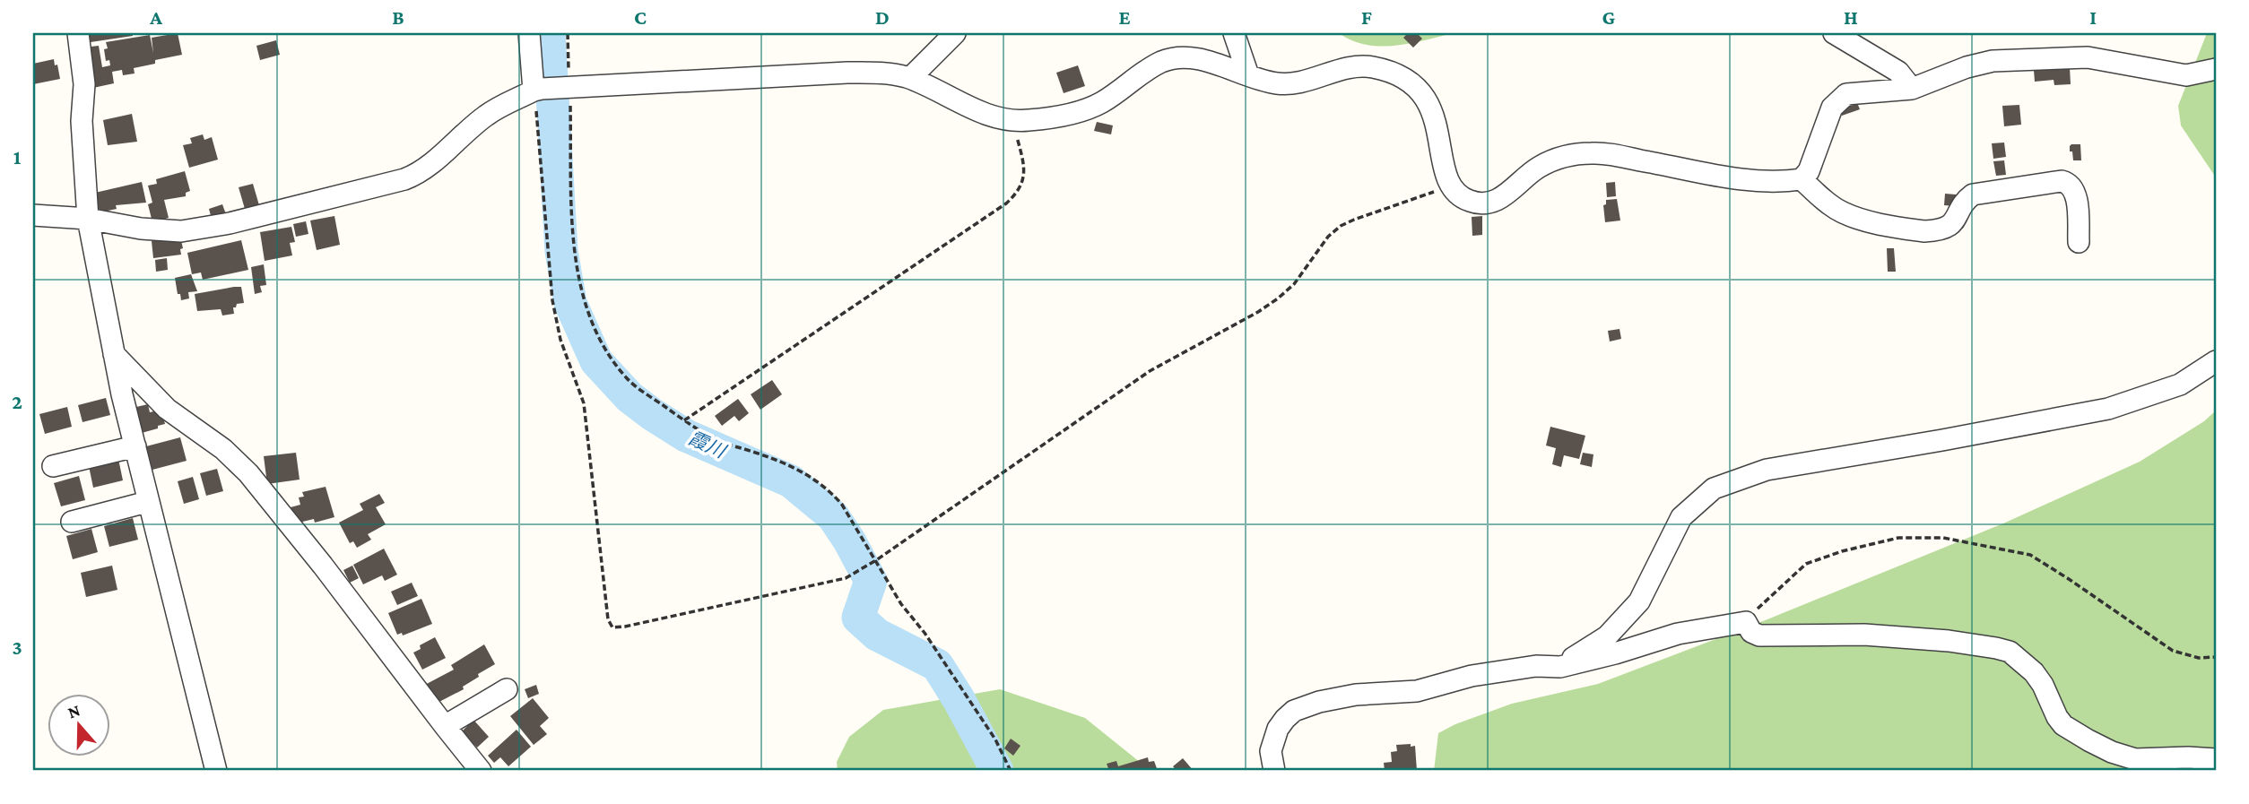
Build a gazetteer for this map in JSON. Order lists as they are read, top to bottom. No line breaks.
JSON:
{"water":["霞川"],"north":"top","grid":{"columns":["A","B","C","D","E","F","G","H","I"],"rows":["1","2","3"]}}
